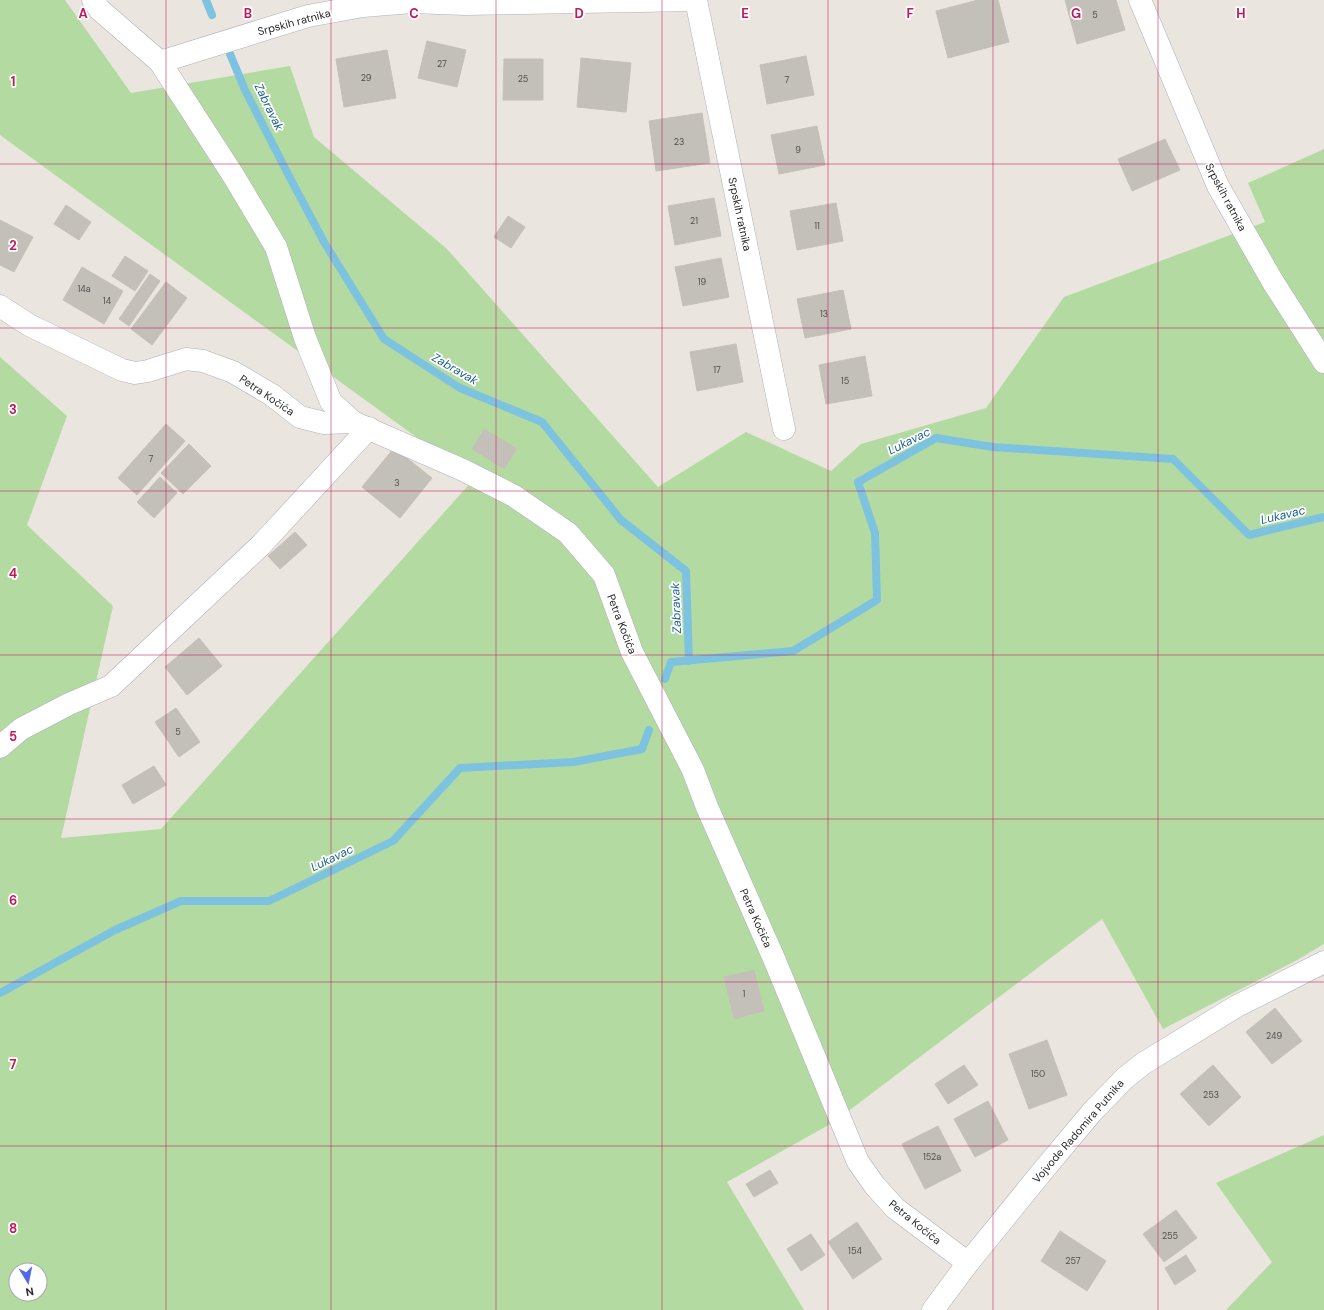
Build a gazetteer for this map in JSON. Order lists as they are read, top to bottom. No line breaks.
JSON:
{"streets":{"street":["Srpskih ratnika","Petra Kočića","Vojvode Radomira Putnika"]},"crossings":[["Petra Kočića","Vojvode Radomira Putnika"]],"water":["Zabravak","Lukavac"],"house_numbers":["5","27","29","25","7","23","9","21","11","19","14a","14","13","17","15","7","3","5","1","249","150","253","152a","255","154","257"],"north":"bottom","grid":{"columns":["A","B","C","D","E","F","G","H"],"rows":["1","2","3","4","5","6","7","8"]}}
